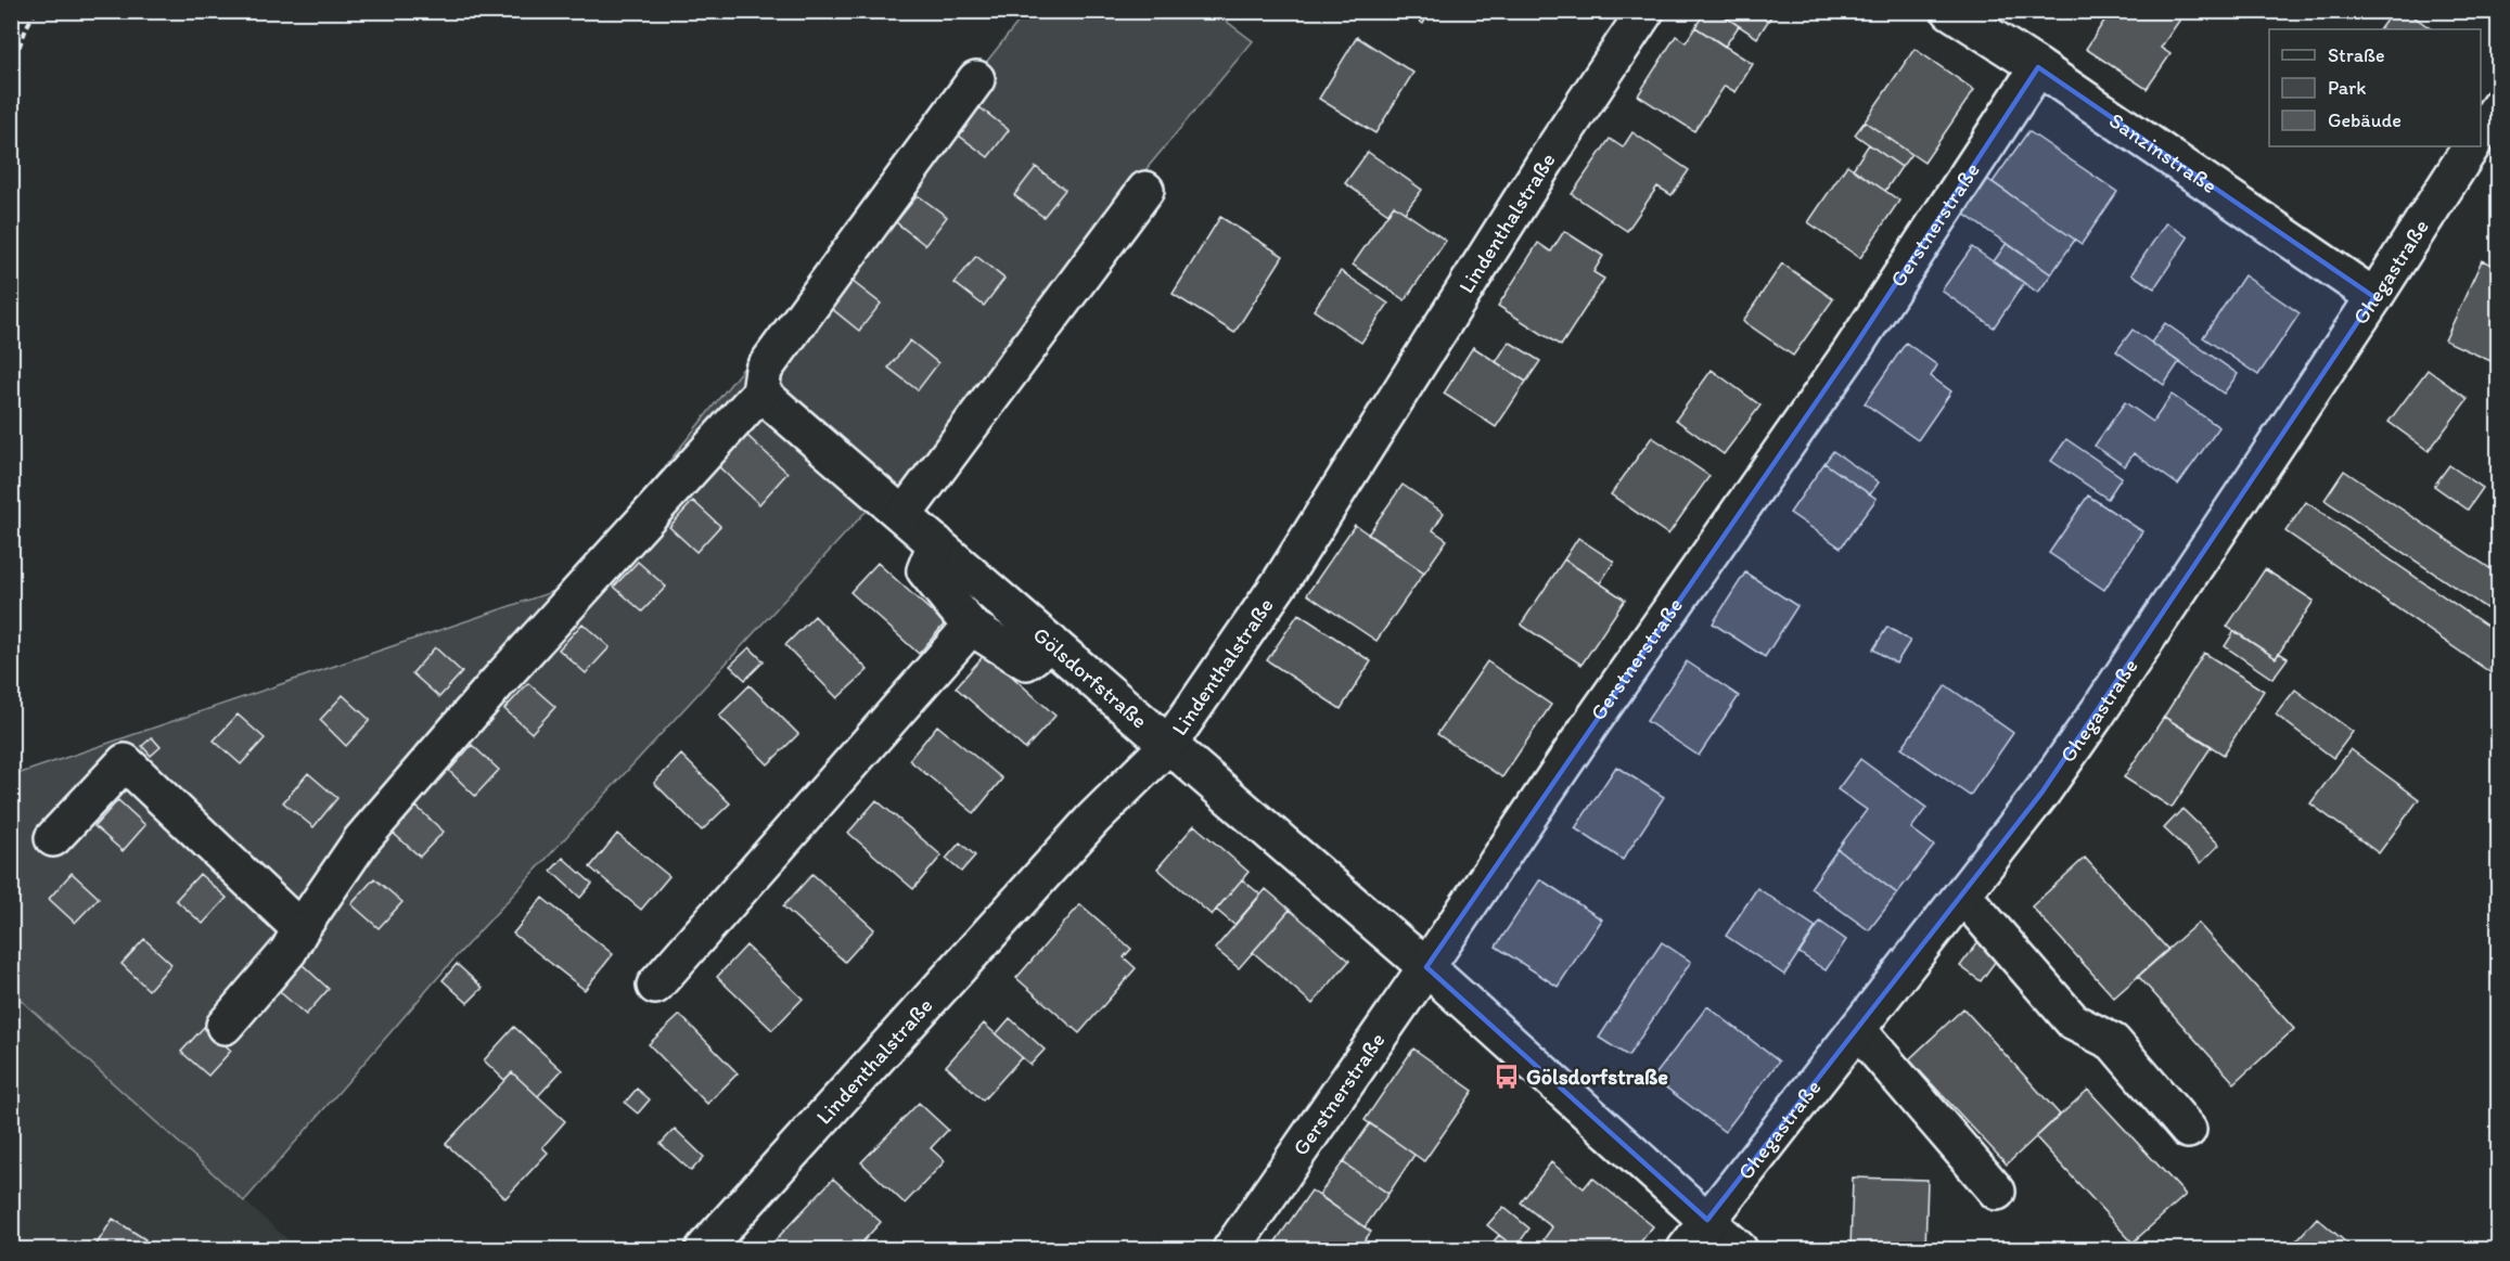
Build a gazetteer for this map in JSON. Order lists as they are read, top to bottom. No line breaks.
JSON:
{"streets":{"street":["Sanzinstraße","Lindenthalstraße","Gerstnerstraße","Ghegastraße","Gölsdorfstraße"]},"crossings":[["Sanzinstraße","Gerstnerstraße"],["Sanzinstraße","Ghegastraße"],["Lindenthalstraße","Gölsdorfstraße"],["Gerstnerstraße","Gölsdorfstraße"],["Ghegastraße","Gölsdorfstraße"]],"places":{"bus stop":["Gölsdorfstraße"]},"legend":["Straße","Park","Gebäude"]}
